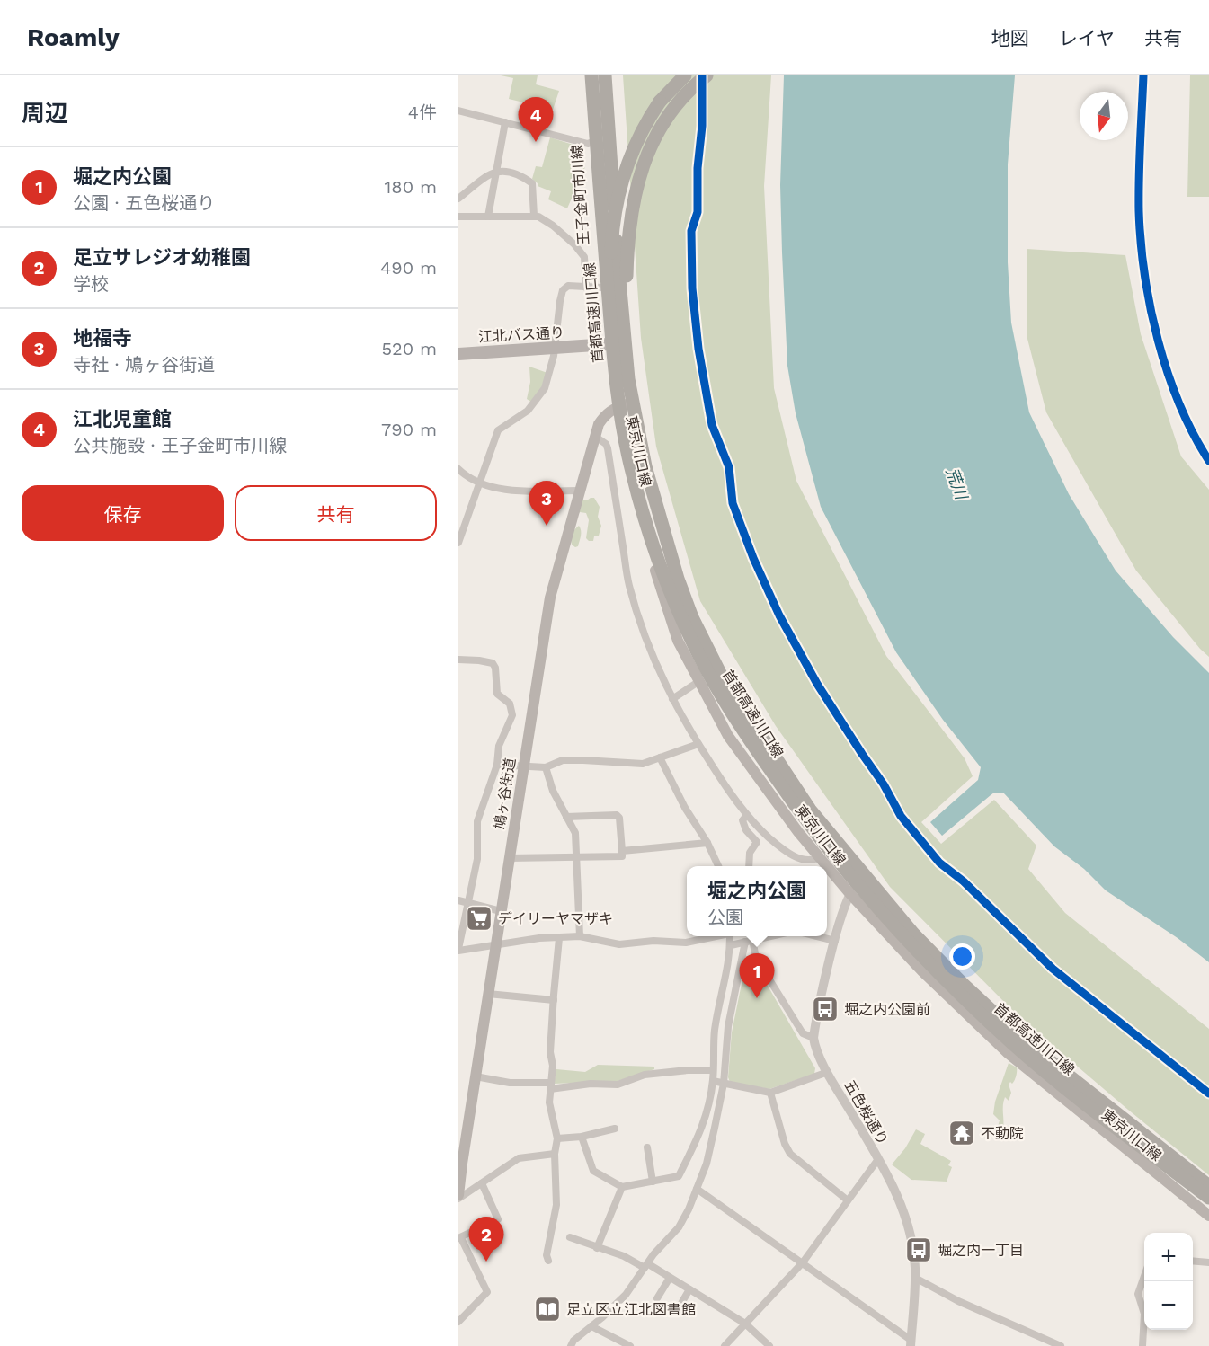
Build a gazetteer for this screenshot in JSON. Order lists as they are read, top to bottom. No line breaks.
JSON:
{"streets":{"highway":["首都高速川口線"],"main road":["王子金町市川線","江北バス通り","東京川口線","鳩ヶ谷街道"],"street":["五色桜通り"]},"crossings":[["王子金町市川線","江北バス通り"],["王子金町市川線","東京川口線"],["江北バス通り","東京川口線"],["東京川口線","鳩ヶ谷街道"]],"water":["荒川"],"places":{"supermarket":["デイリーヤマザキ"],"bus stop":["堀之内公園前","堀之内一丁目"],"temple":["不動院"],"library":["足立区立江北図書館"]},"north":"bottom","page":{"header":"Roamly","nav":["地図","レイヤ","共有"],"heading":["周辺","4件"],"pins":["4","3","1","2"],"list":[{"mark":"1","name":"堀之内公園","note":"公園 · 五色桜通り","value":"180 m"},{"mark":"2","name":"足立サレジオ幼稚園","note":"学校","value":"490 m"},{"mark":"3","name":"地福寺","note":"寺社 · 鳩ヶ谷街道","value":"520 m"},{"mark":"4","name":"江北児童館","note":"公共施設 · 王子金町市川線","value":"790 m"}],"buttons":["保存","共有"],"popup":["堀之内公園","公園"],"map_buttons":["+","−"]}}
